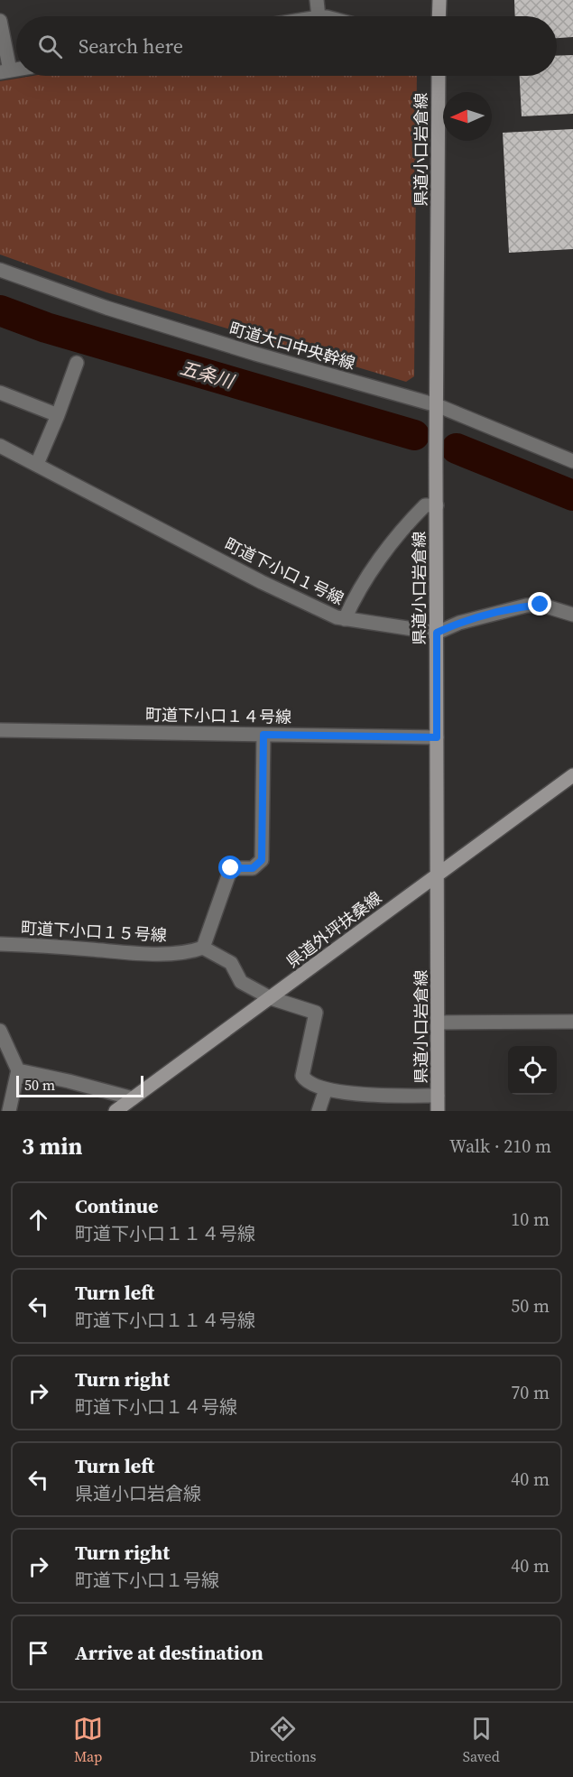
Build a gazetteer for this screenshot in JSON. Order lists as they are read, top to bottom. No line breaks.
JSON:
{"streets":{"main road":["県道小口岩倉線","県道外坪扶桑線"],"street":["町道大口中央幹線","町道下小口１号線","町道下小口１４号線","町道下小口１５号線"]},"crossings":[["県道小口岩倉線","町道大口中央幹線"],["県道小口岩倉線","町道下小口１号線"],["県道小口岩倉線","町道下小口１４号線"],["県道小口岩倉線","県道外坪扶桑線"]],"water":["五条川"],"scale_bar":"50 m","north":"left","page":{"search":"Search here","scale":"50 m","heading":["3 min","Walk · 210 m"],"list":[["Continue","町道下小口１１４号線","10 m"],["Turn left","町道下小口１１４号線","50 m"],["Turn right","町道下小口１４号線","70 m"],["Turn left","県道小口岩倉線","40 m"],["Turn right","町道下小口１号線","40 m"],"Arrive at destination"],"nav":["Map","Directions","Saved"]}}
